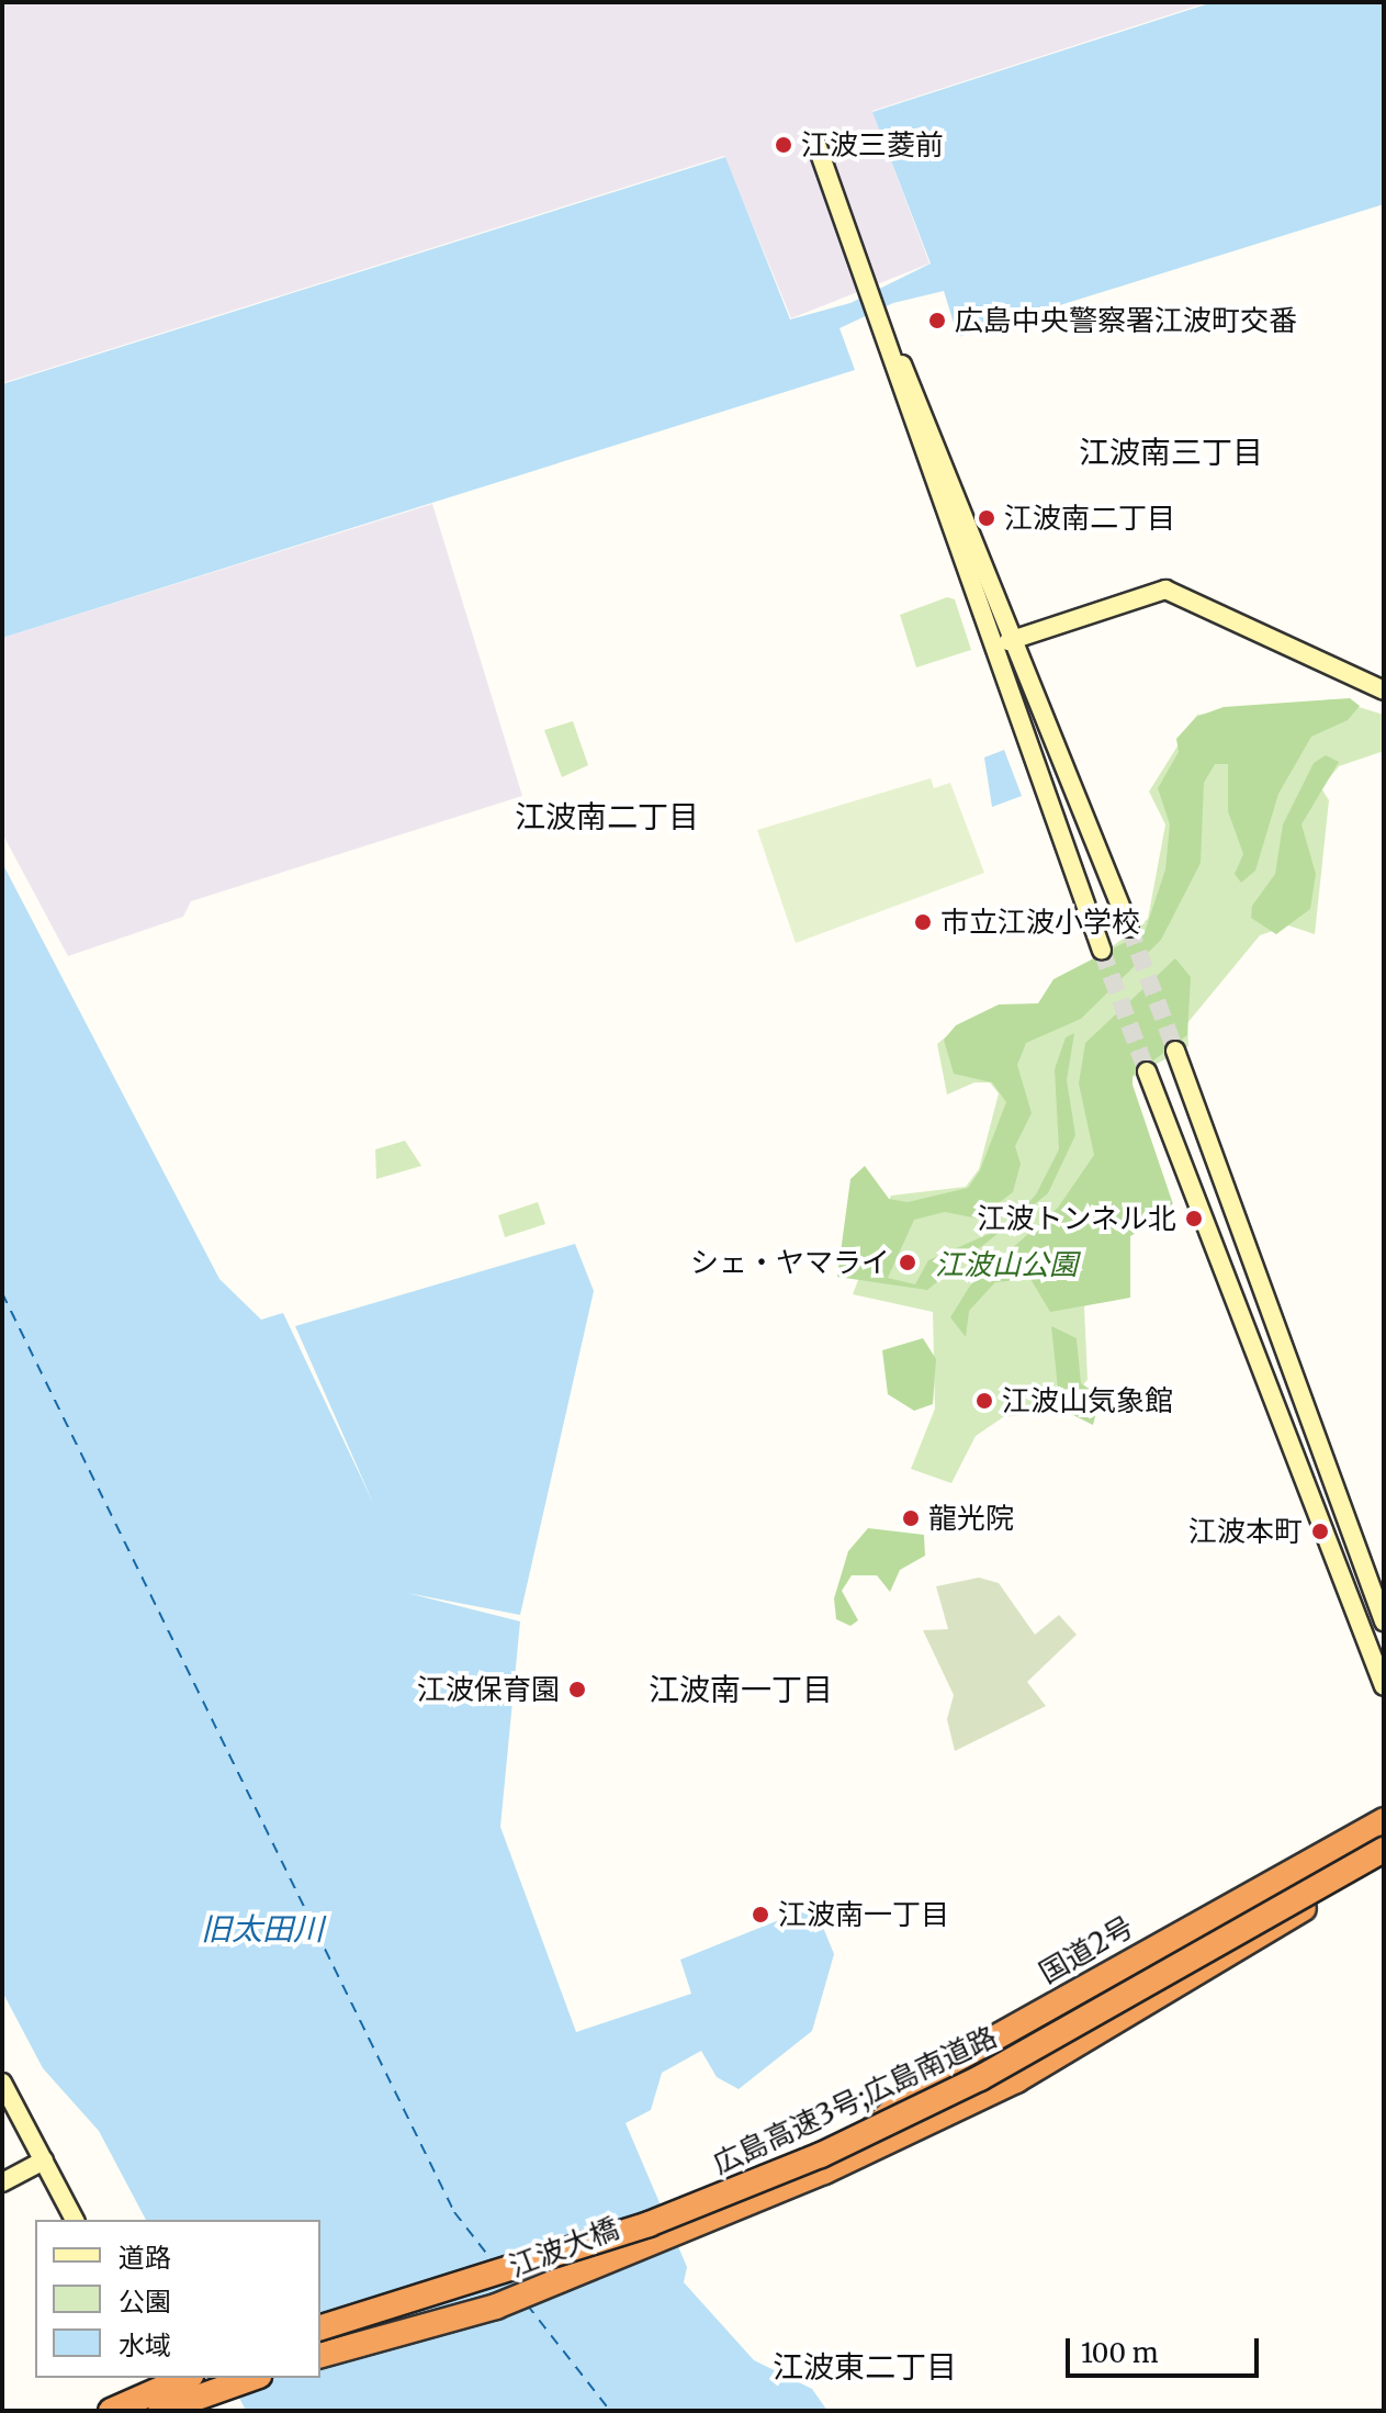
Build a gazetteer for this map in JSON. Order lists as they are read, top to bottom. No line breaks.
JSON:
{"streets":{"highway":["国道2号","広島高速3号;広島南道路","江波大橋"]},"crossings":[["国道2号","江波大橋"]],"districts":["江波南三丁目","江波南二丁目","江波南一丁目","江波東二丁目"],"water":["旧太田川"],"parks":["江波山公園"],"places":["江波三菱前","広島中央警察署江波町交番","江波南二丁目","市立江波小学校","江波トンネル北","シェ・ヤマライ","江波山気象館","龍光院","江波本町","江波保育園","江波南一丁目"],"legend":["道路","公園","水域"],"scale_bar":"100 m"}
